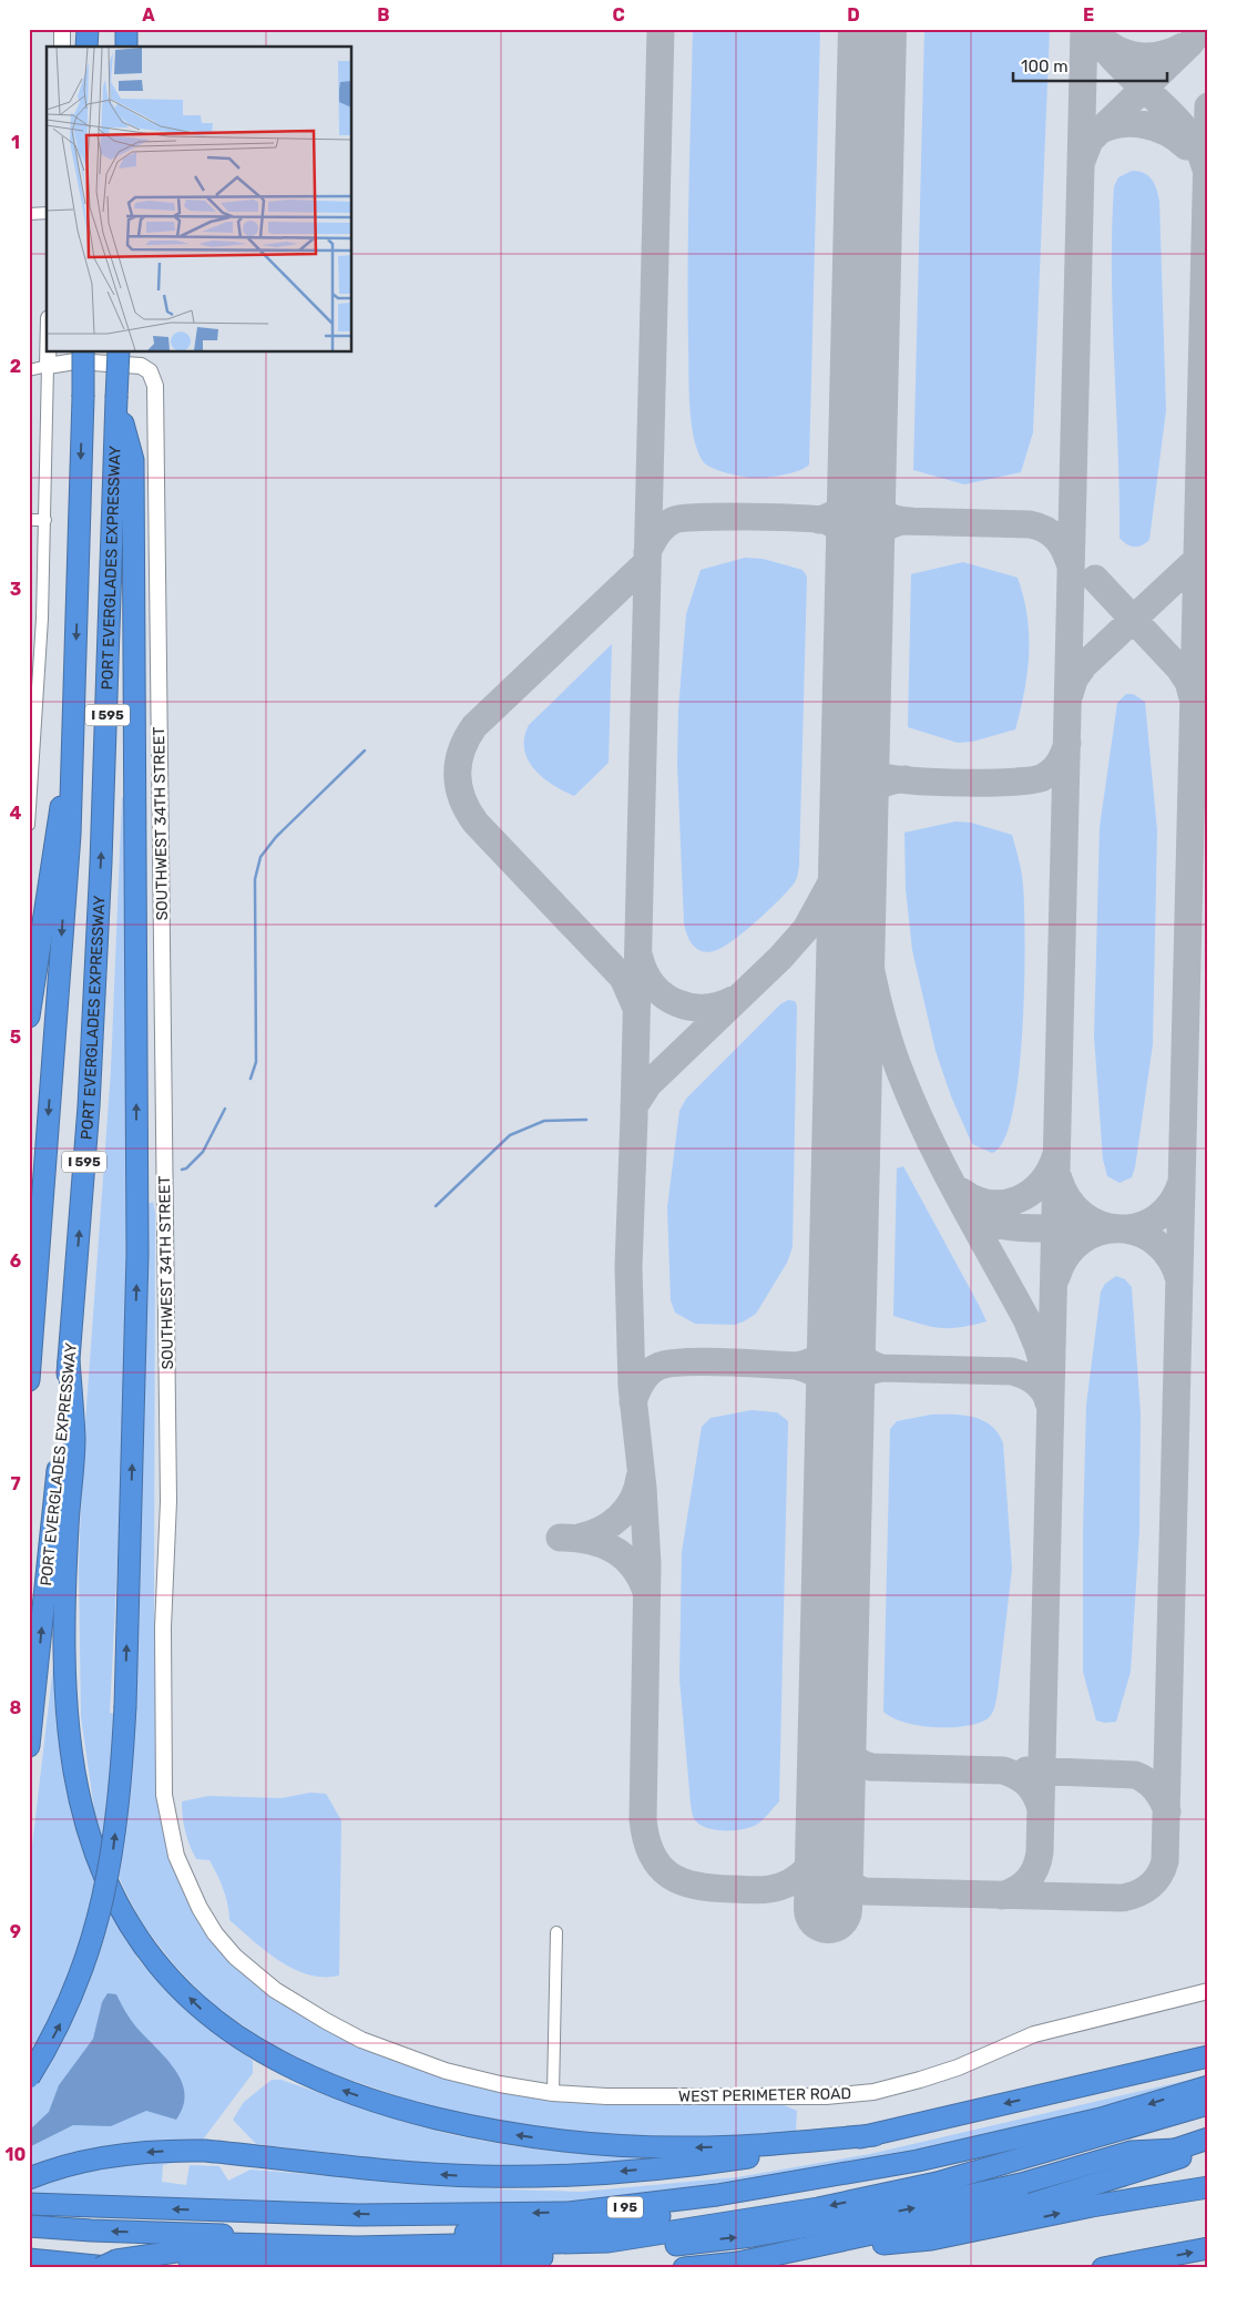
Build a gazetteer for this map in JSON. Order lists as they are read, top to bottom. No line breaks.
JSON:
{"streets":{"highway":["PORT EVERGLADES EXPRESSWAY","I 595","I 95"],"street":["SOUTHWEST 34TH STREET","WEST PERIMETER ROAD"]},"crossings":[["SOUTHWEST 34TH STREET","WEST PERIMETER ROAD"]],"scale_bar":"100 m","grid":{"columns":["A","B","C","D","E"],"rows":["1","2","3","4","5","6","7","8","9","10"]}}
